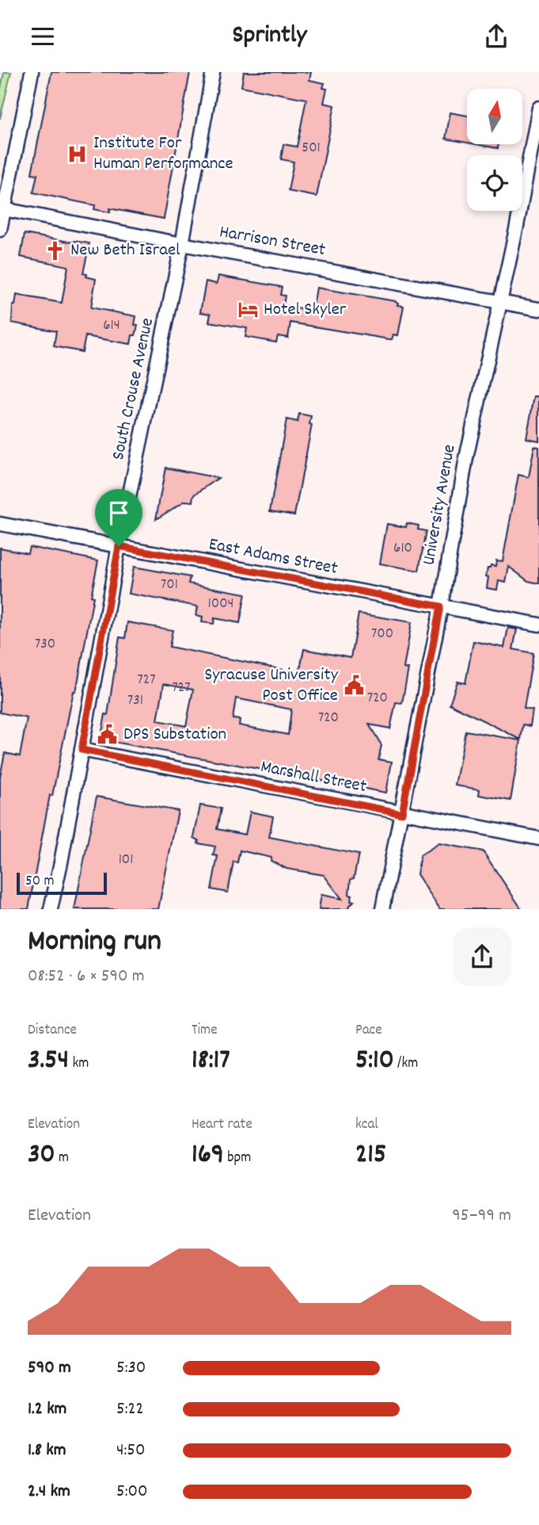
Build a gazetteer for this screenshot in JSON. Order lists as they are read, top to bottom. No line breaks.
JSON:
{"streets":{"street":["Harrison Street","South Crouse Avenue","University Avenue","East Adams Street","Marshall Street"]},"crossings":[["Harrison Street","South Crouse Avenue"],["Harrison Street","University Avenue"],["South Crouse Avenue","East Adams Street"],["South Crouse Avenue","Marshall Street"],["University Avenue","East Adams Street"],["University Avenue","Marshall Street"]],"places":{"hospital":["Institute For Human Performance"],"church":["New Beth Israel"],"hotel":["Hotel Skyler"],"public building":["Syracuse University Post Office","DPS Substation"]},"house_numbers":["501","614","610","701","1004","700","730","727","727","720","731","720","101"],"scale_bar":"50 m","north":"top","page":{"header":"Sprintly","scale":"50 m","heading":["Morning run","08:52 · 6 × 590 m"],"stats":[["Distance","3.54 km"],["Time","18:17"],["Pace","5:10 /km"],["Elevation","30 m"],["Heart rate","169 bpm"],["kcal","215"]],"chart":["Elevation","95–99 m"],"list":[{"name":"590 m","note":"5:30"},{"name":"1.2 km","note":"5:22"},{"name":"1.8 km","note":"4:50"},{"name":"2.4 km","note":"5:00"}]}}
